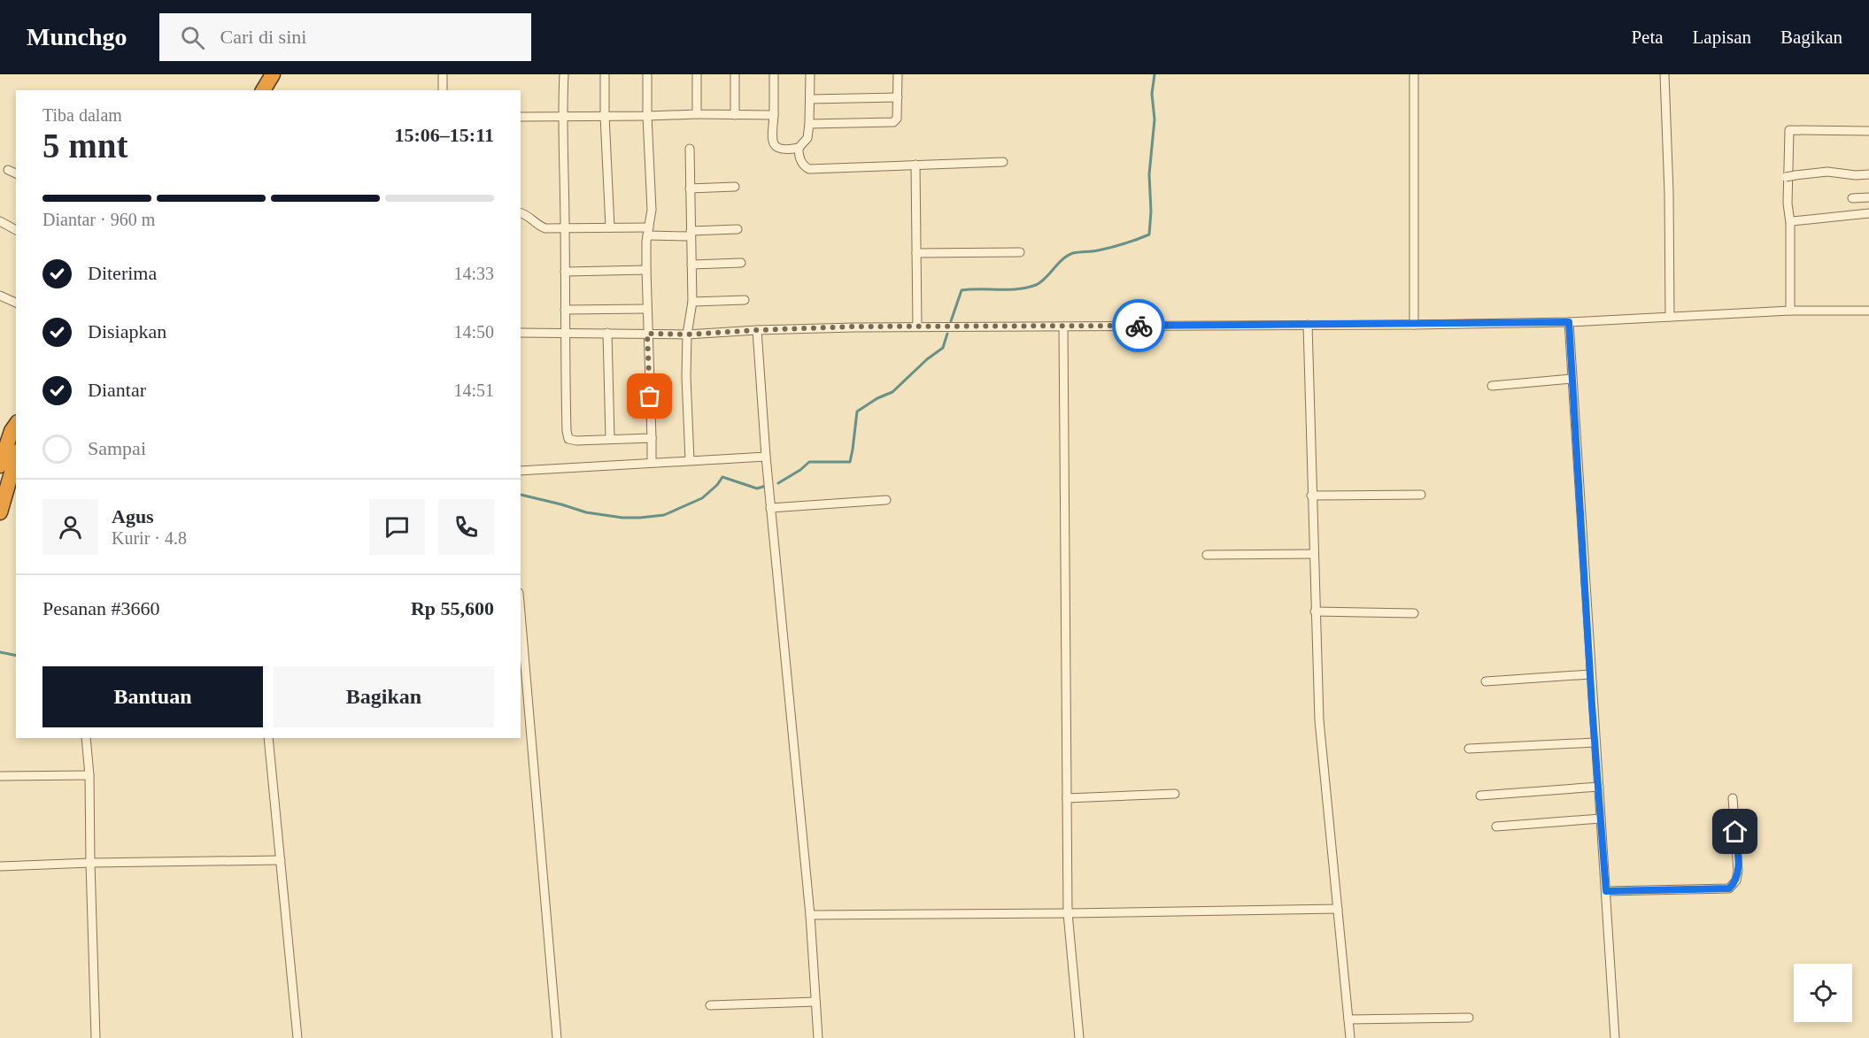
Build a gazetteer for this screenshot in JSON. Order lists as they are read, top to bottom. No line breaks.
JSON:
{"page":{"header":"Munchgo","search":"Cari di sini","nav":["Peta","Lapisan","Bagikan"],"heading":["5 mnt","Tiba dalam","15:06–15:11"],"panel":["Agus","Kurir · 4.8","Pesanan #3660","Rp 55,600"],"bar":"Diantar · 960 m","list":[["Diterima","14:33"],["Disiapkan","14:50"],["Diantar","14:51"],"Sampai"],"buttons":["Bantuan","Bagikan"]}}
